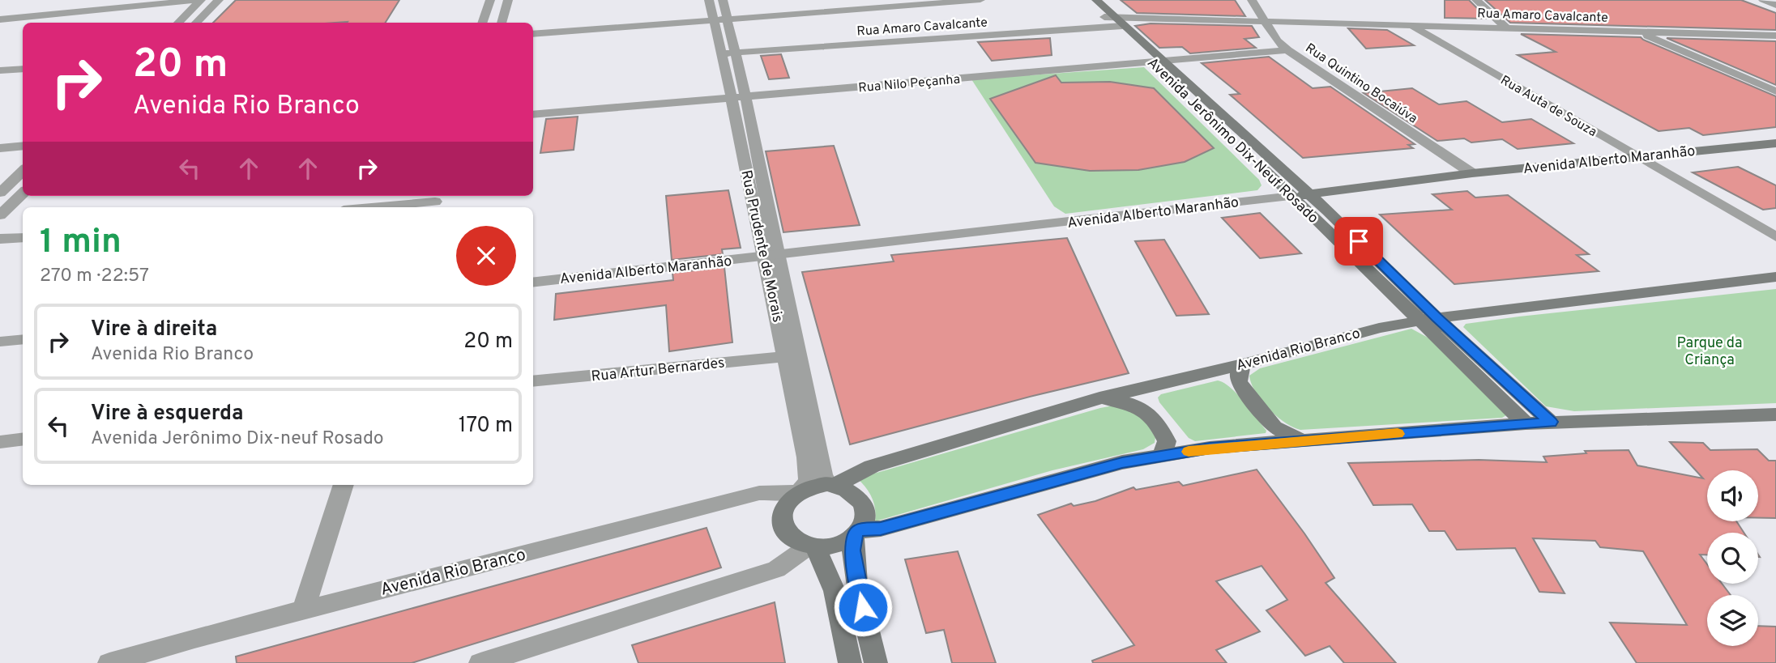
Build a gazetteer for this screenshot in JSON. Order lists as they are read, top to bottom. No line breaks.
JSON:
{"streets":{"main road":["Avenida Jerônimo Dix-Neuf Rosado","Avenida Alberto Maranhão","Avenida Rio Branco"],"street":["Rua Amaro Cavalcante","Rua Nilo Peçanha","Rua Quintino Bocaiúva","Rua Auta de Souza","Rua Prudente de Morais","Rua Artur Bernardes"]},"crossings":[["Rua Amaro Cavalcante","Rua Quintino Bocaiúva"],["Rua Amaro Cavalcante","Rua Auta de Souza"],["Rua Amaro Cavalcante","Avenida Jerônimo Dix-Neuf Rosado"],["Rua Amaro Cavalcante","Rua Prudente de Morais"],["Rua Nilo Peçanha","Rua Quintino Bocaiúva"],["Rua Nilo Peçanha","Avenida Jerônimo Dix-Neuf Rosado"],["Rua Nilo Peçanha","Rua Prudente de Morais"],["Rua Quintino Bocaiúva","Avenida Alberto Maranhão"],["Rua Auta de Souza","Avenida Alberto Maranhão"],["Avenida Jerônimo Dix-Neuf Rosado","Avenida Alberto Maranhão"],["Avenida Jerônimo Dix-Neuf Rosado","Avenida Rio Branco"],["Avenida Alberto Maranhão","Rua Prudente de Morais"],["Rua Prudente de Morais","Avenida Rio Branco"],["Rua Prudente de Morais","Rua Artur Bernardes"]],"parks":["Parque da Criança"],"page":{"turn":["20 m","Avenida Rio Branco"],"heading":["1 min","270 m · 22:57"],"list":[{"name":"Vire à direita","note":"Avenida Rio Branco","value":"20 m"},{"name":"Vire à esquerda","note":"Avenida Jerônimo Dix-neuf Rosado","value":"170 m"}]}}
